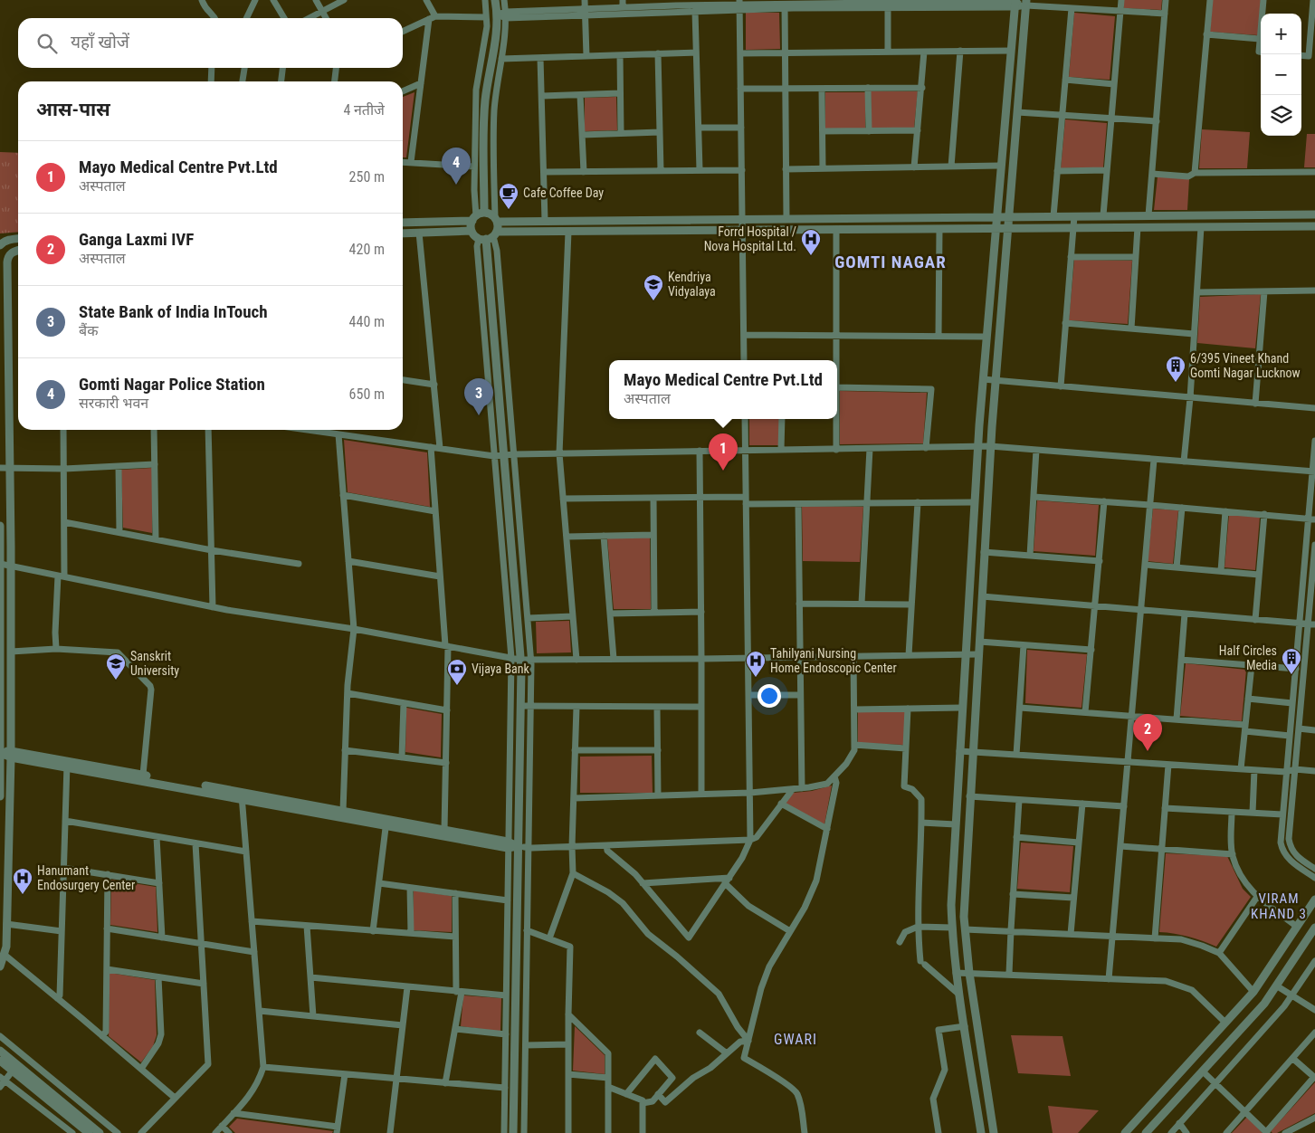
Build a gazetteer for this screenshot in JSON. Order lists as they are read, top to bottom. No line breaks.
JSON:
{"districts":["GOMTI NAGAR","VIRAM KHAND 3","GWARI"],"places":{"cafe":["Cafe Coffee Day"],"hospital":["Forrd Hospital / Nova Hospital Ltd.","Tahilyani Nursing Home Endoscopic Center","Hanumant Endosurgery Center"],"school or university":["Kendriya Vidyalaya","Sanskrit University"],"building":["6/395 Vineet Khand Gomti Nagar Lucknow","Half Circles Media"],"bank":["Vijaya Bank"]},"page":{"map_buttons":["+","−"],"search":"यहाँ खोजें","heading":["आस-पास","4 नतीजे"],"list":[{"mark":"1","name":"Mayo Medical Centre Pvt.Ltd","note":"अस्पताल","value":"250 m"},{"mark":"2","name":"Ganga Laxmi IVF","note":"अस्पताल","value":"420 m"},{"mark":"3","name":"State Bank of India InTouch","note":"बैंक","value":"440 m"},{"mark":"4","name":"Gomti Nagar Police Station","note":"सरकारी भवन","value":"650 m"}],"pins":["4","3","1","2"],"popup":["Mayo Medical Centre Pvt.Ltd","अस्पताल"]}}
